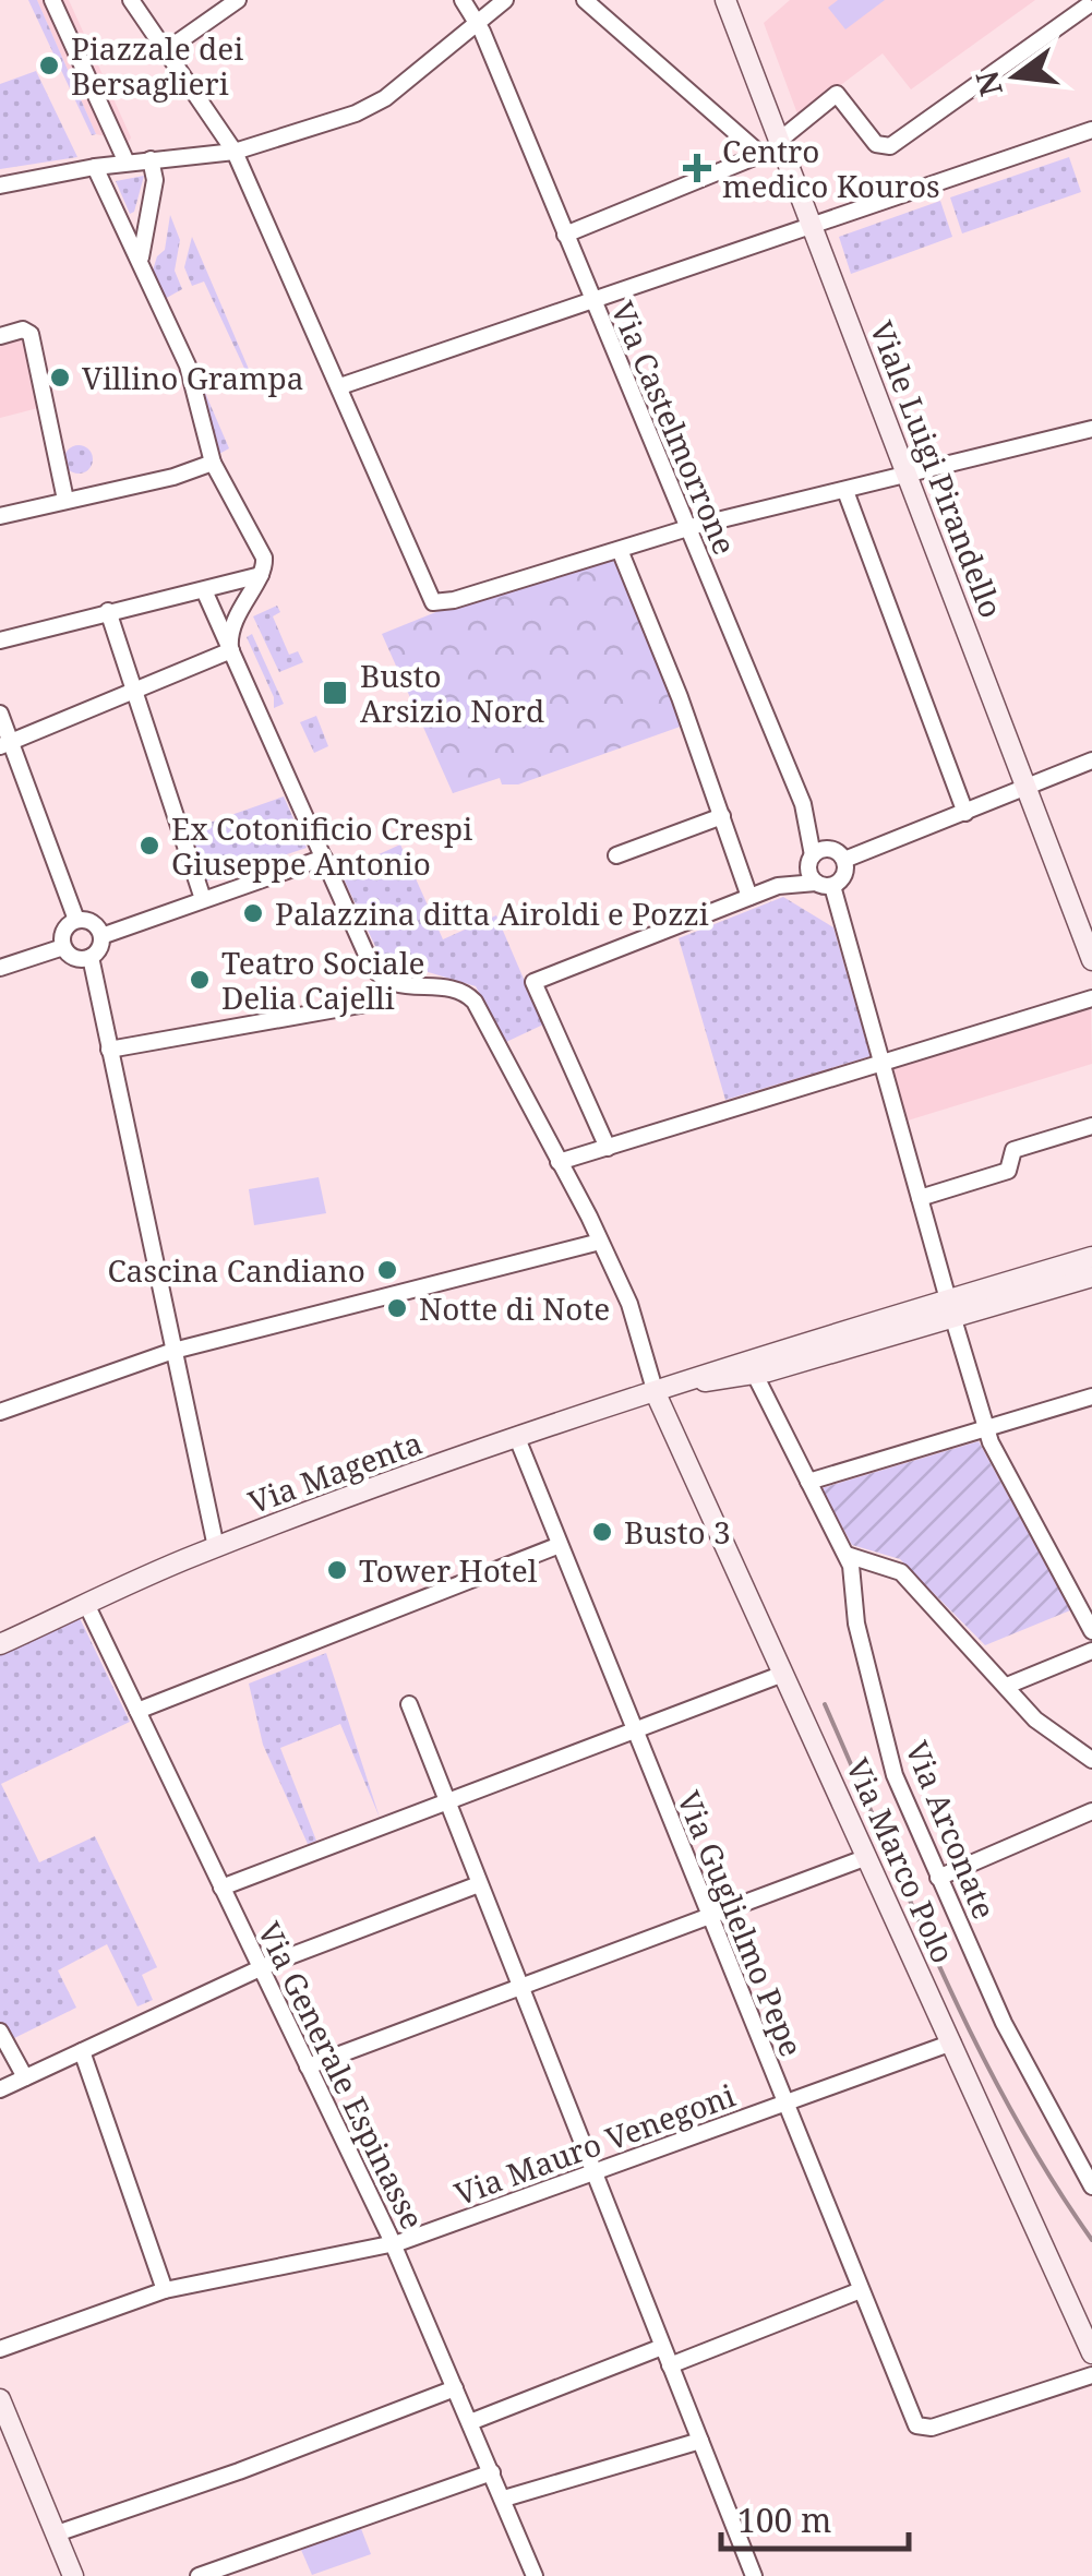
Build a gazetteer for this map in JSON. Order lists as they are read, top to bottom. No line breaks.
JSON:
{"streets":{"street":["Via Castelmorrone","Viale Luigi Pirandello","Via Magenta","Via Arconate","Via Marco Polo","Via Guglielmo Pepe","Via Generale Espinasse","Via Mauro Venegoni"]},"crossings":[["Via Magenta","Via Arconate"],["Via Magenta","Via Marco Polo"],["Via Magenta","Via Guglielmo Pepe"],["Via Magenta","Via Generale Espinasse"],["Via Marco Polo","Via Mauro Venegoni"],["Via Guglielmo Pepe","Via Mauro Venegoni"],["Via Generale Espinasse","Via Mauro Venegoni"]],"places":{"other":["Piazzale dei Bersaglieri","Villino Grampa","Ex Cotonificio Crespi Giuseppe Antonio","Palazzina ditta Airoldi e Pozzi","Teatro Sociale Delia Cajelli","Cascina Candiano","Notte di Note","Busto 3","Tower Hotel"],"health":["Centro medico Kouros"],"transit":["Busto Arsizio Nord"]},"scale_bar":"100 m","north":"left"}
